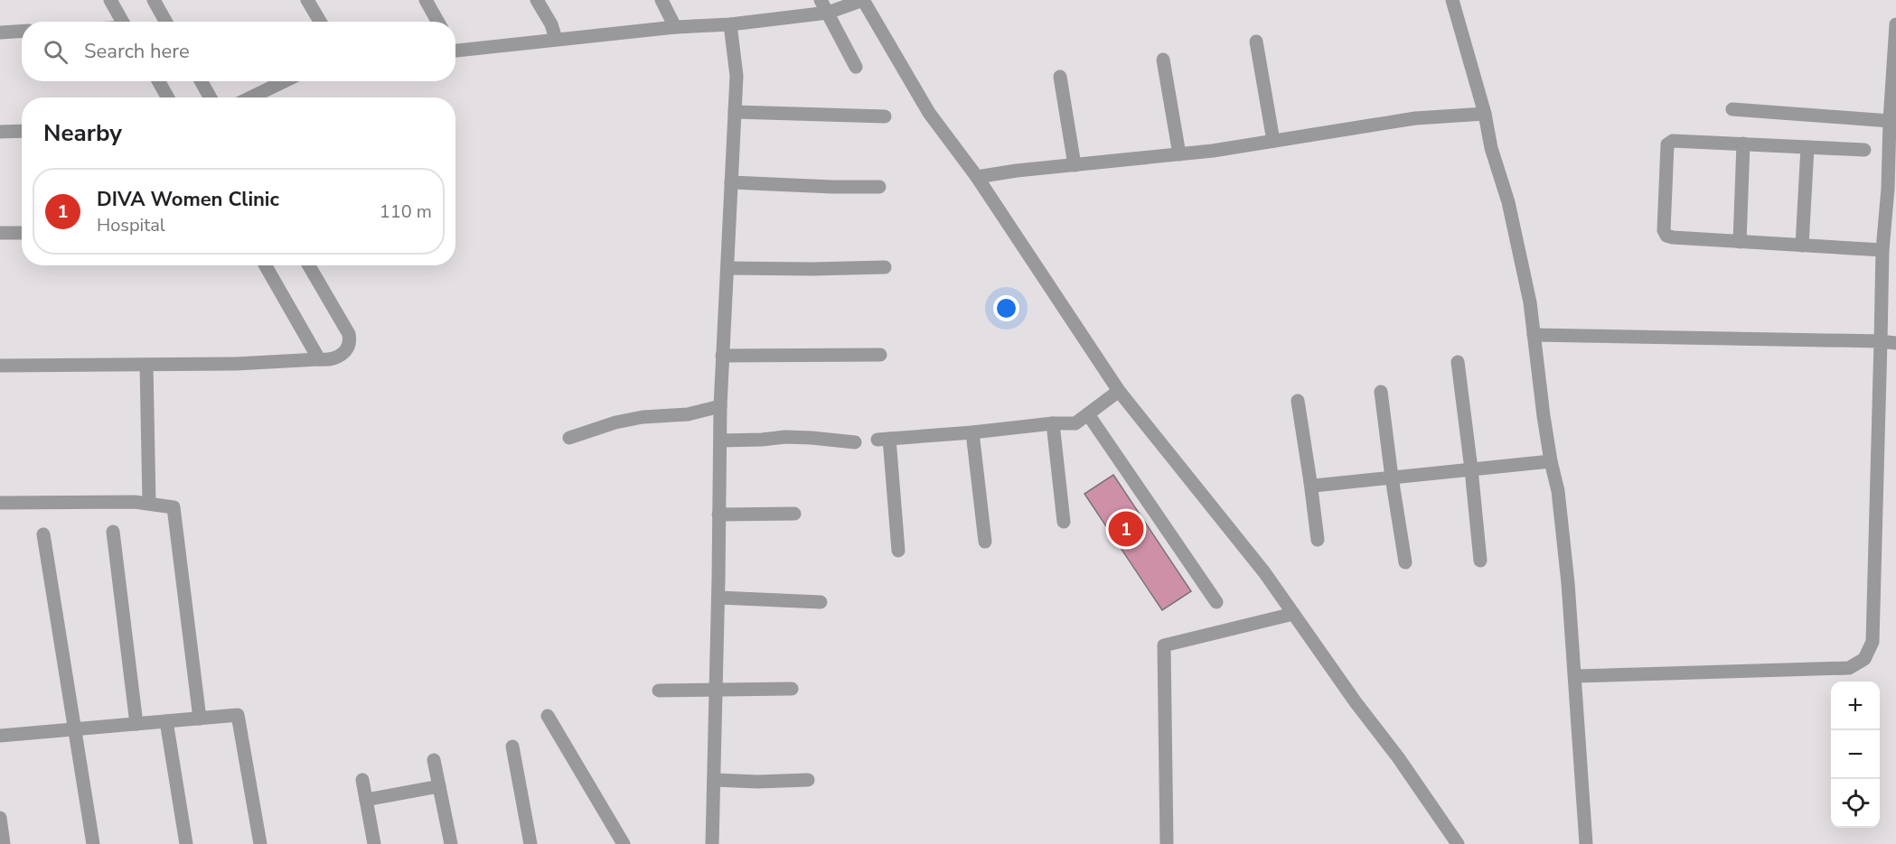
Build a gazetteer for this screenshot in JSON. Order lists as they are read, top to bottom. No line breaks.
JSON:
{"page":{"search":"Search here","heading":"Nearby","list":[{"mark":"1","name":"DIVA Women Clinic","note":"Hospital","value":"110 m"}],"pins":"1","map_buttons":["+","−"]}}
